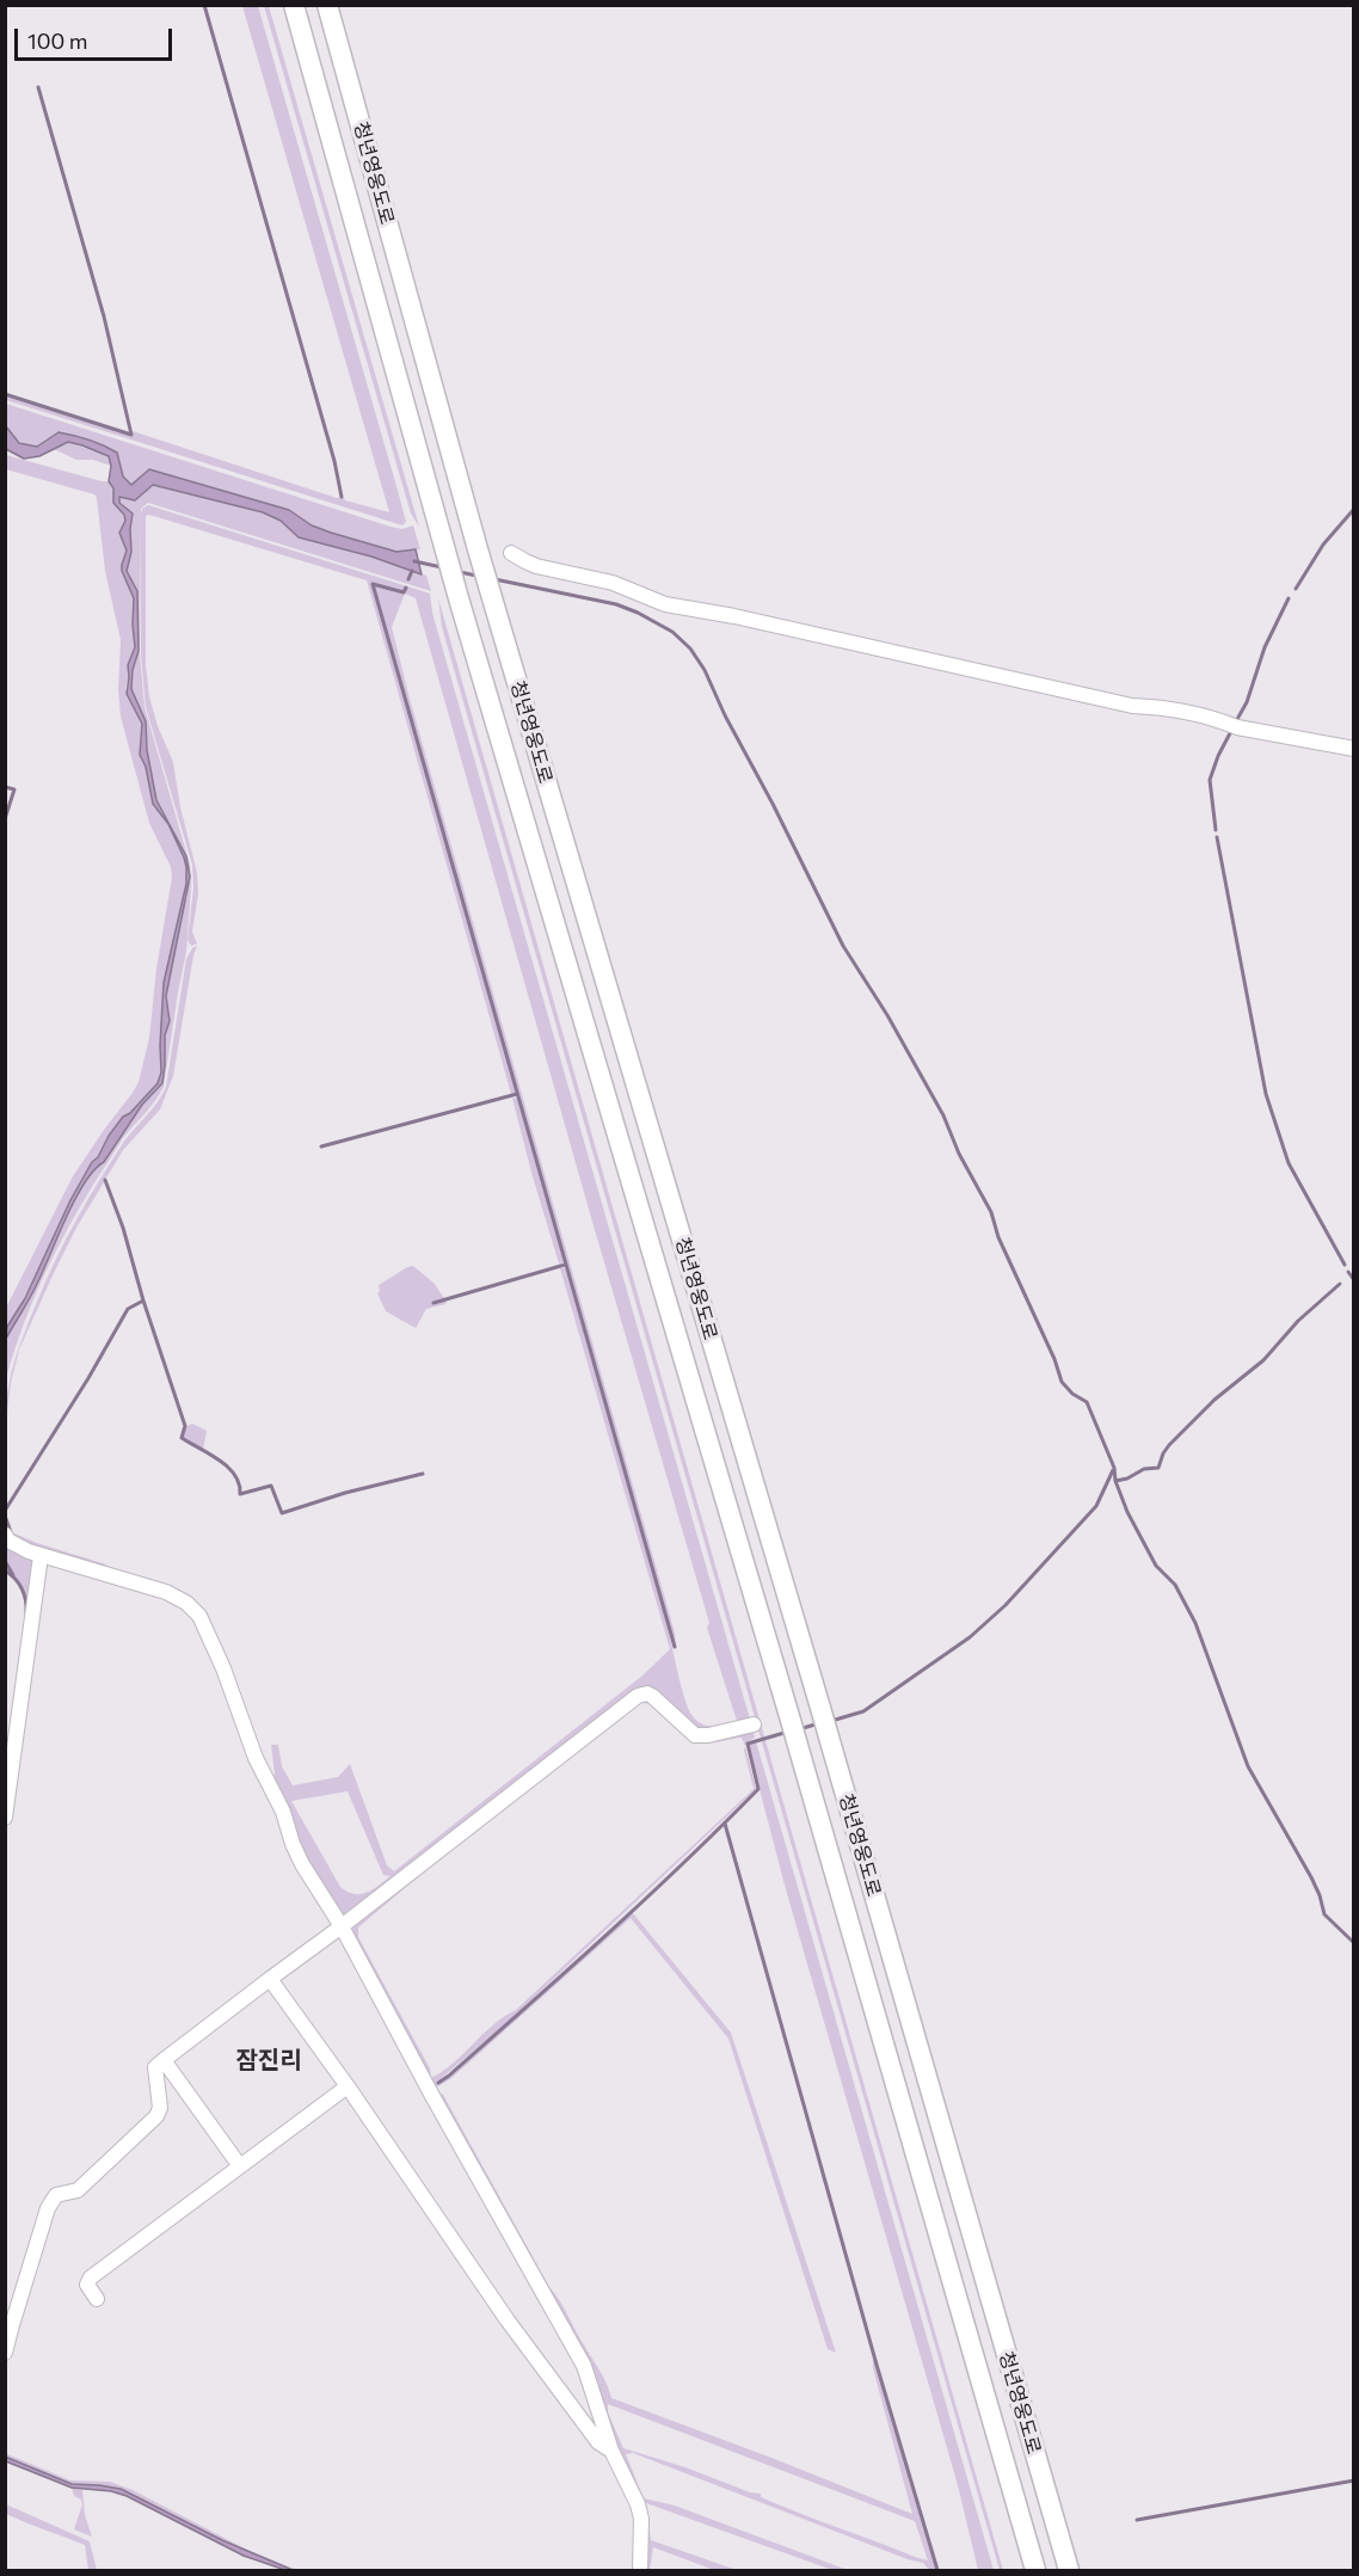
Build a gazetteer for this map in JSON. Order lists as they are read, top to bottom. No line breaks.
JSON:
{"streets":{"highway":["청년영웅도로"]},"districts":["잠진리"],"scale_bar":"100 m"}
